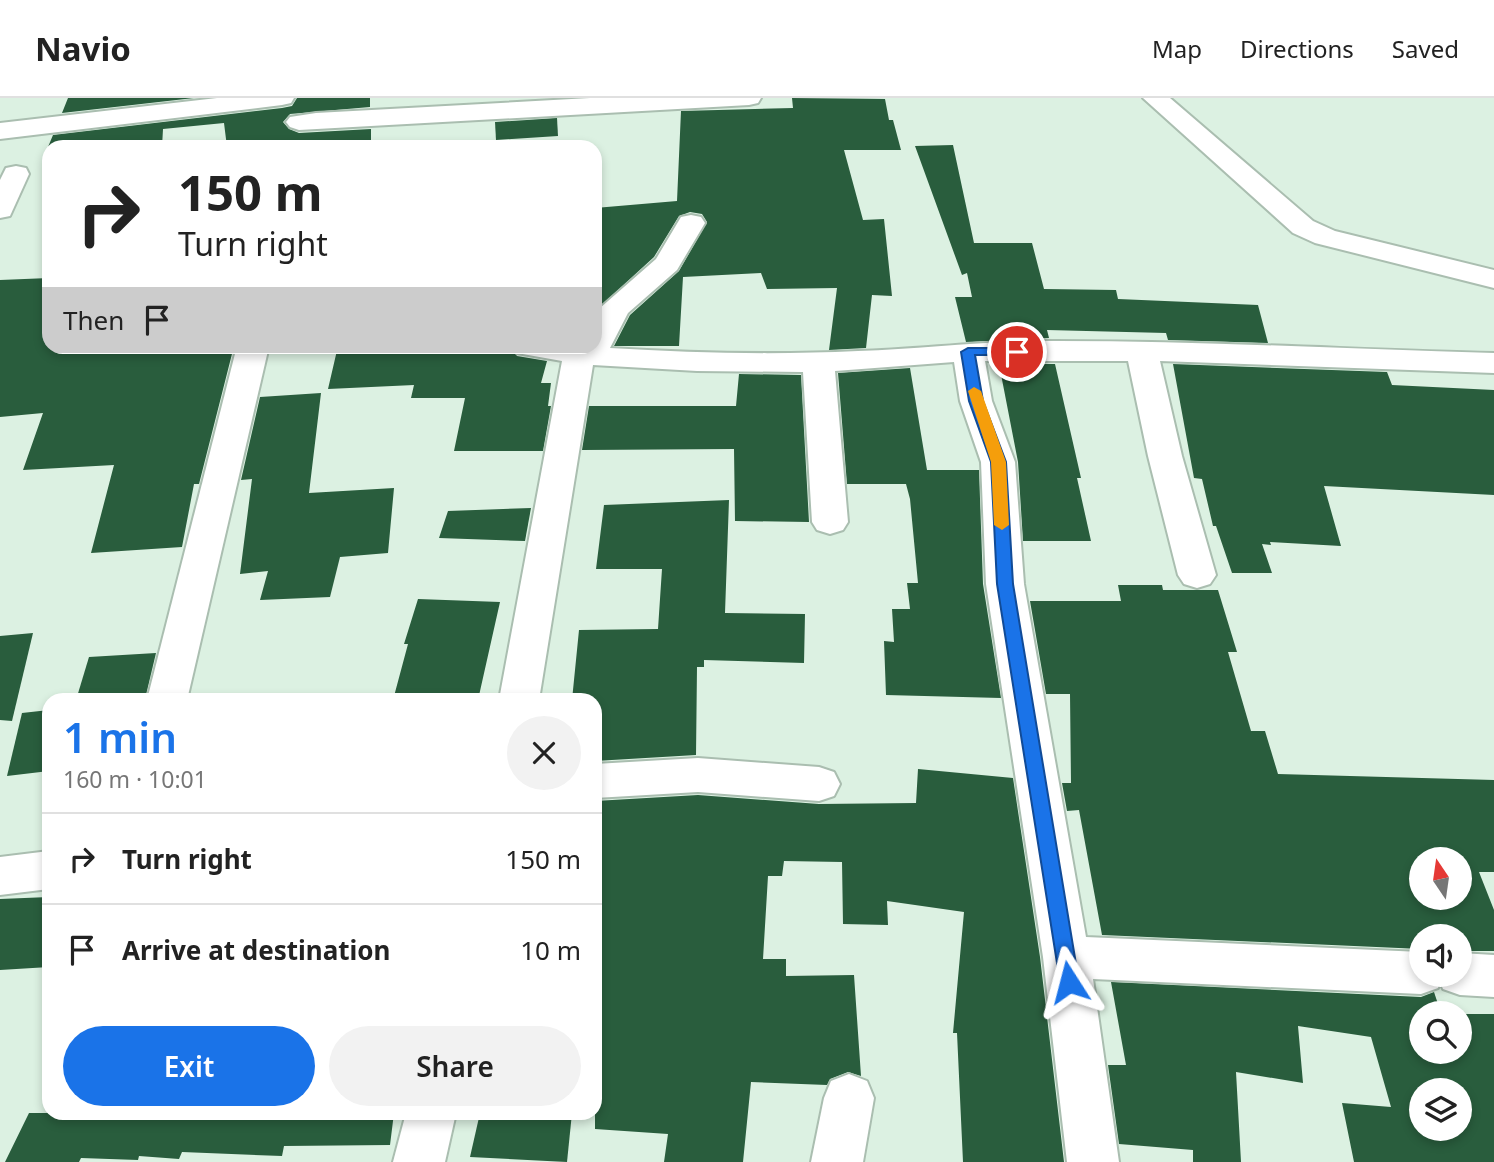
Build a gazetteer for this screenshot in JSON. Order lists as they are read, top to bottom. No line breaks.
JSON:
{"north":"top","page":{"header":"Navio","nav":["Map","Directions","Saved"],"turn":["150 m","Turn right"],"then":"Then","heading":["1 min","160 m · 10:01"],"list":[{"name":"Turn right","value":"150 m"},{"name":"Arrive at destination","value":"10 m"}],"buttons":["Exit","Share"]}}
